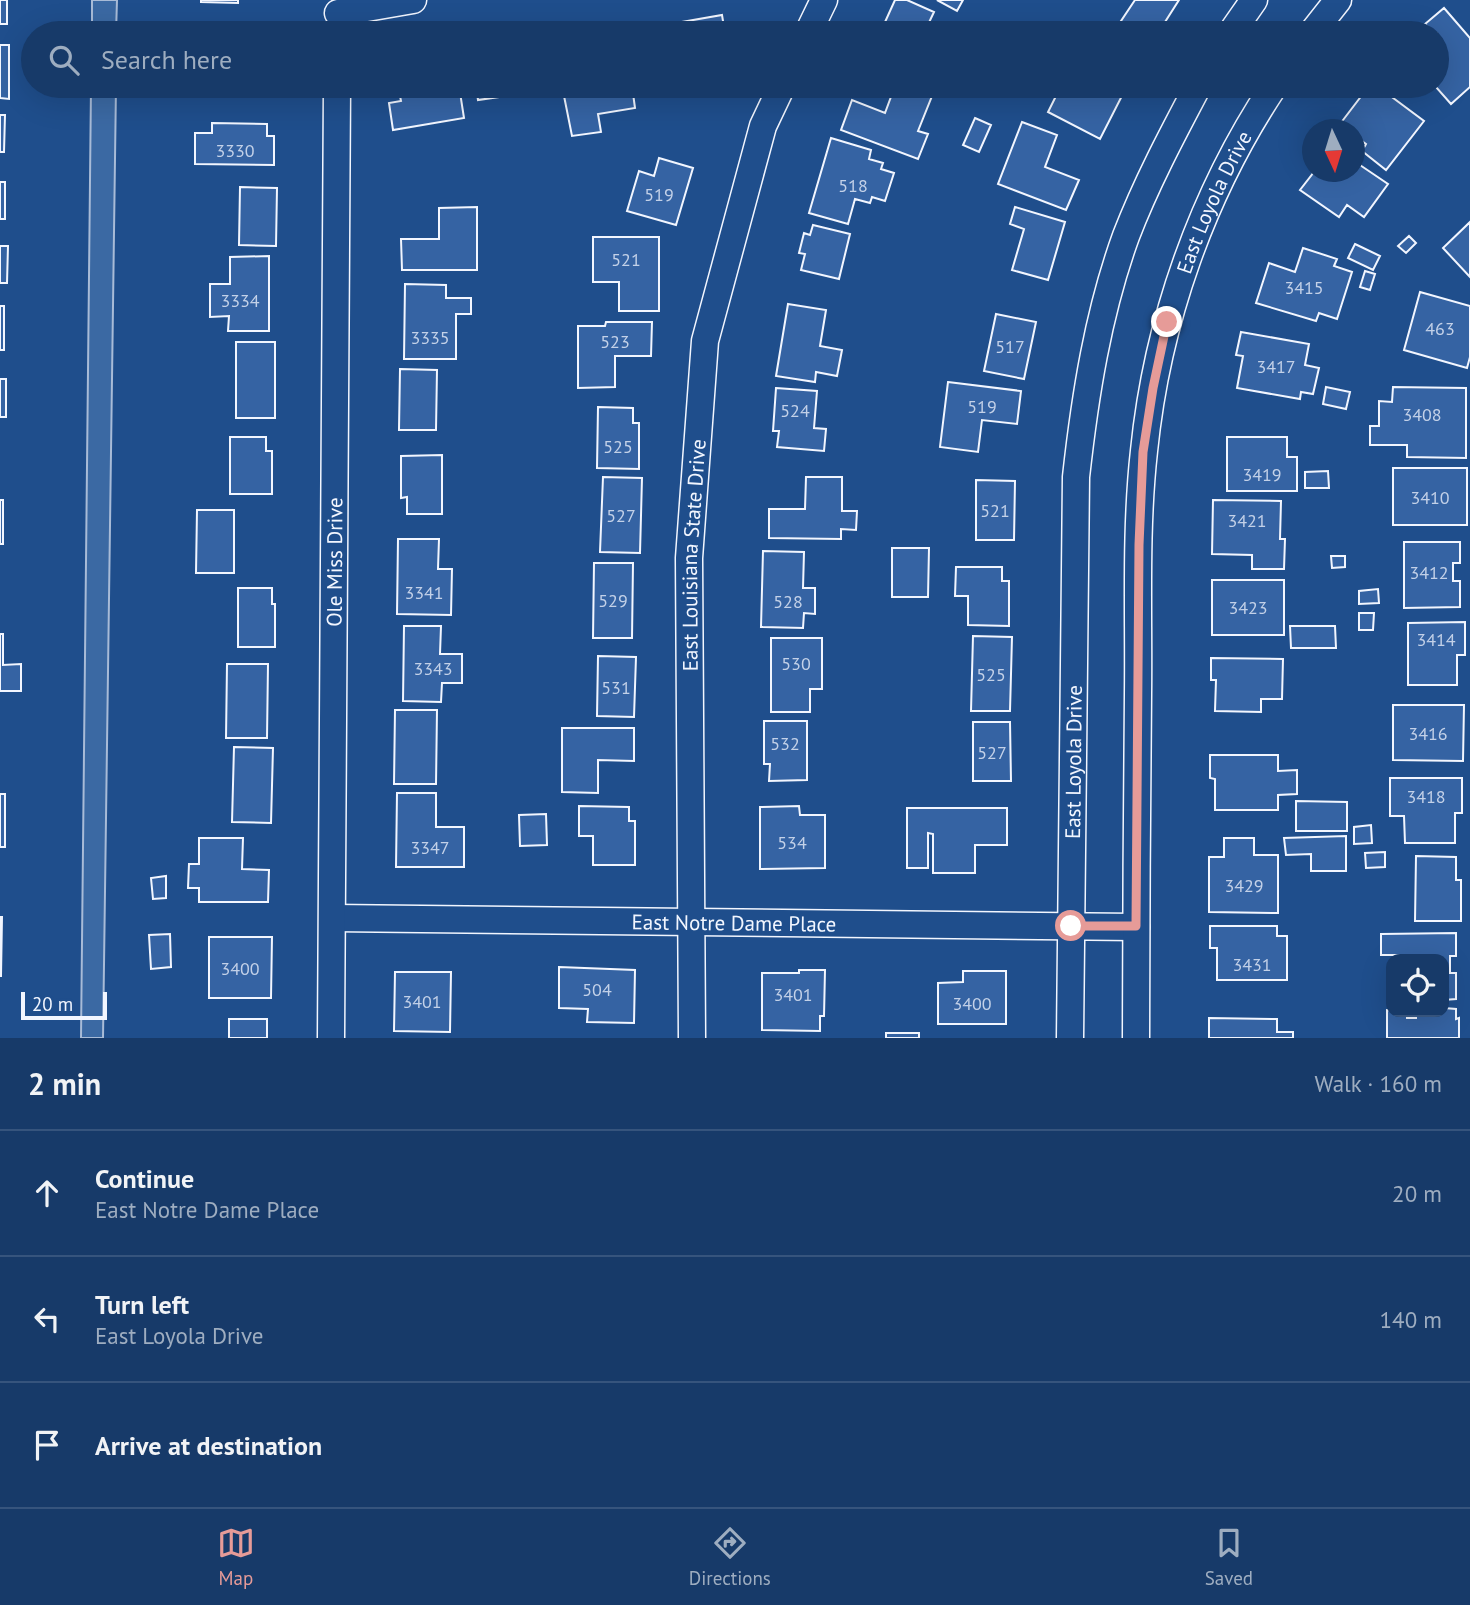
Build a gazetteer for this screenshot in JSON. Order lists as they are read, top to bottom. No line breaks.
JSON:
{"streets":{"street":["East Loyola Drive","East Louisiana State Drive","Ole Miss Drive","East Notre Dame Place"]},"crossings":[["East Loyola Drive","East Notre Dame Place"],["East Louisiana State Drive","East Notre Dame Place"],["Ole Miss Drive","East Notre Dame Place"]],"house_numbers":["3330","518","519","521","3415","3334","463","3335","523","517","3417","519","524","3408","525","3419","3410","521","527","3421","3412","3341","529","528","3423","3414","530","3343","525","531","3416","532","527","3418","534","3347","3429","3431","3400","504","3401","3401","3400"],"scale_bar":"20 m","north":"bottom","page":{"search":"Search here","scale":"20 m","heading":["2 min","Walk · 160 m"],"list":[["Continue","East Notre Dame Place","20 m"],["Turn left","East Loyola Drive","140 m"],"Arrive at destination"],"nav":["Map","Directions","Saved"]}}
